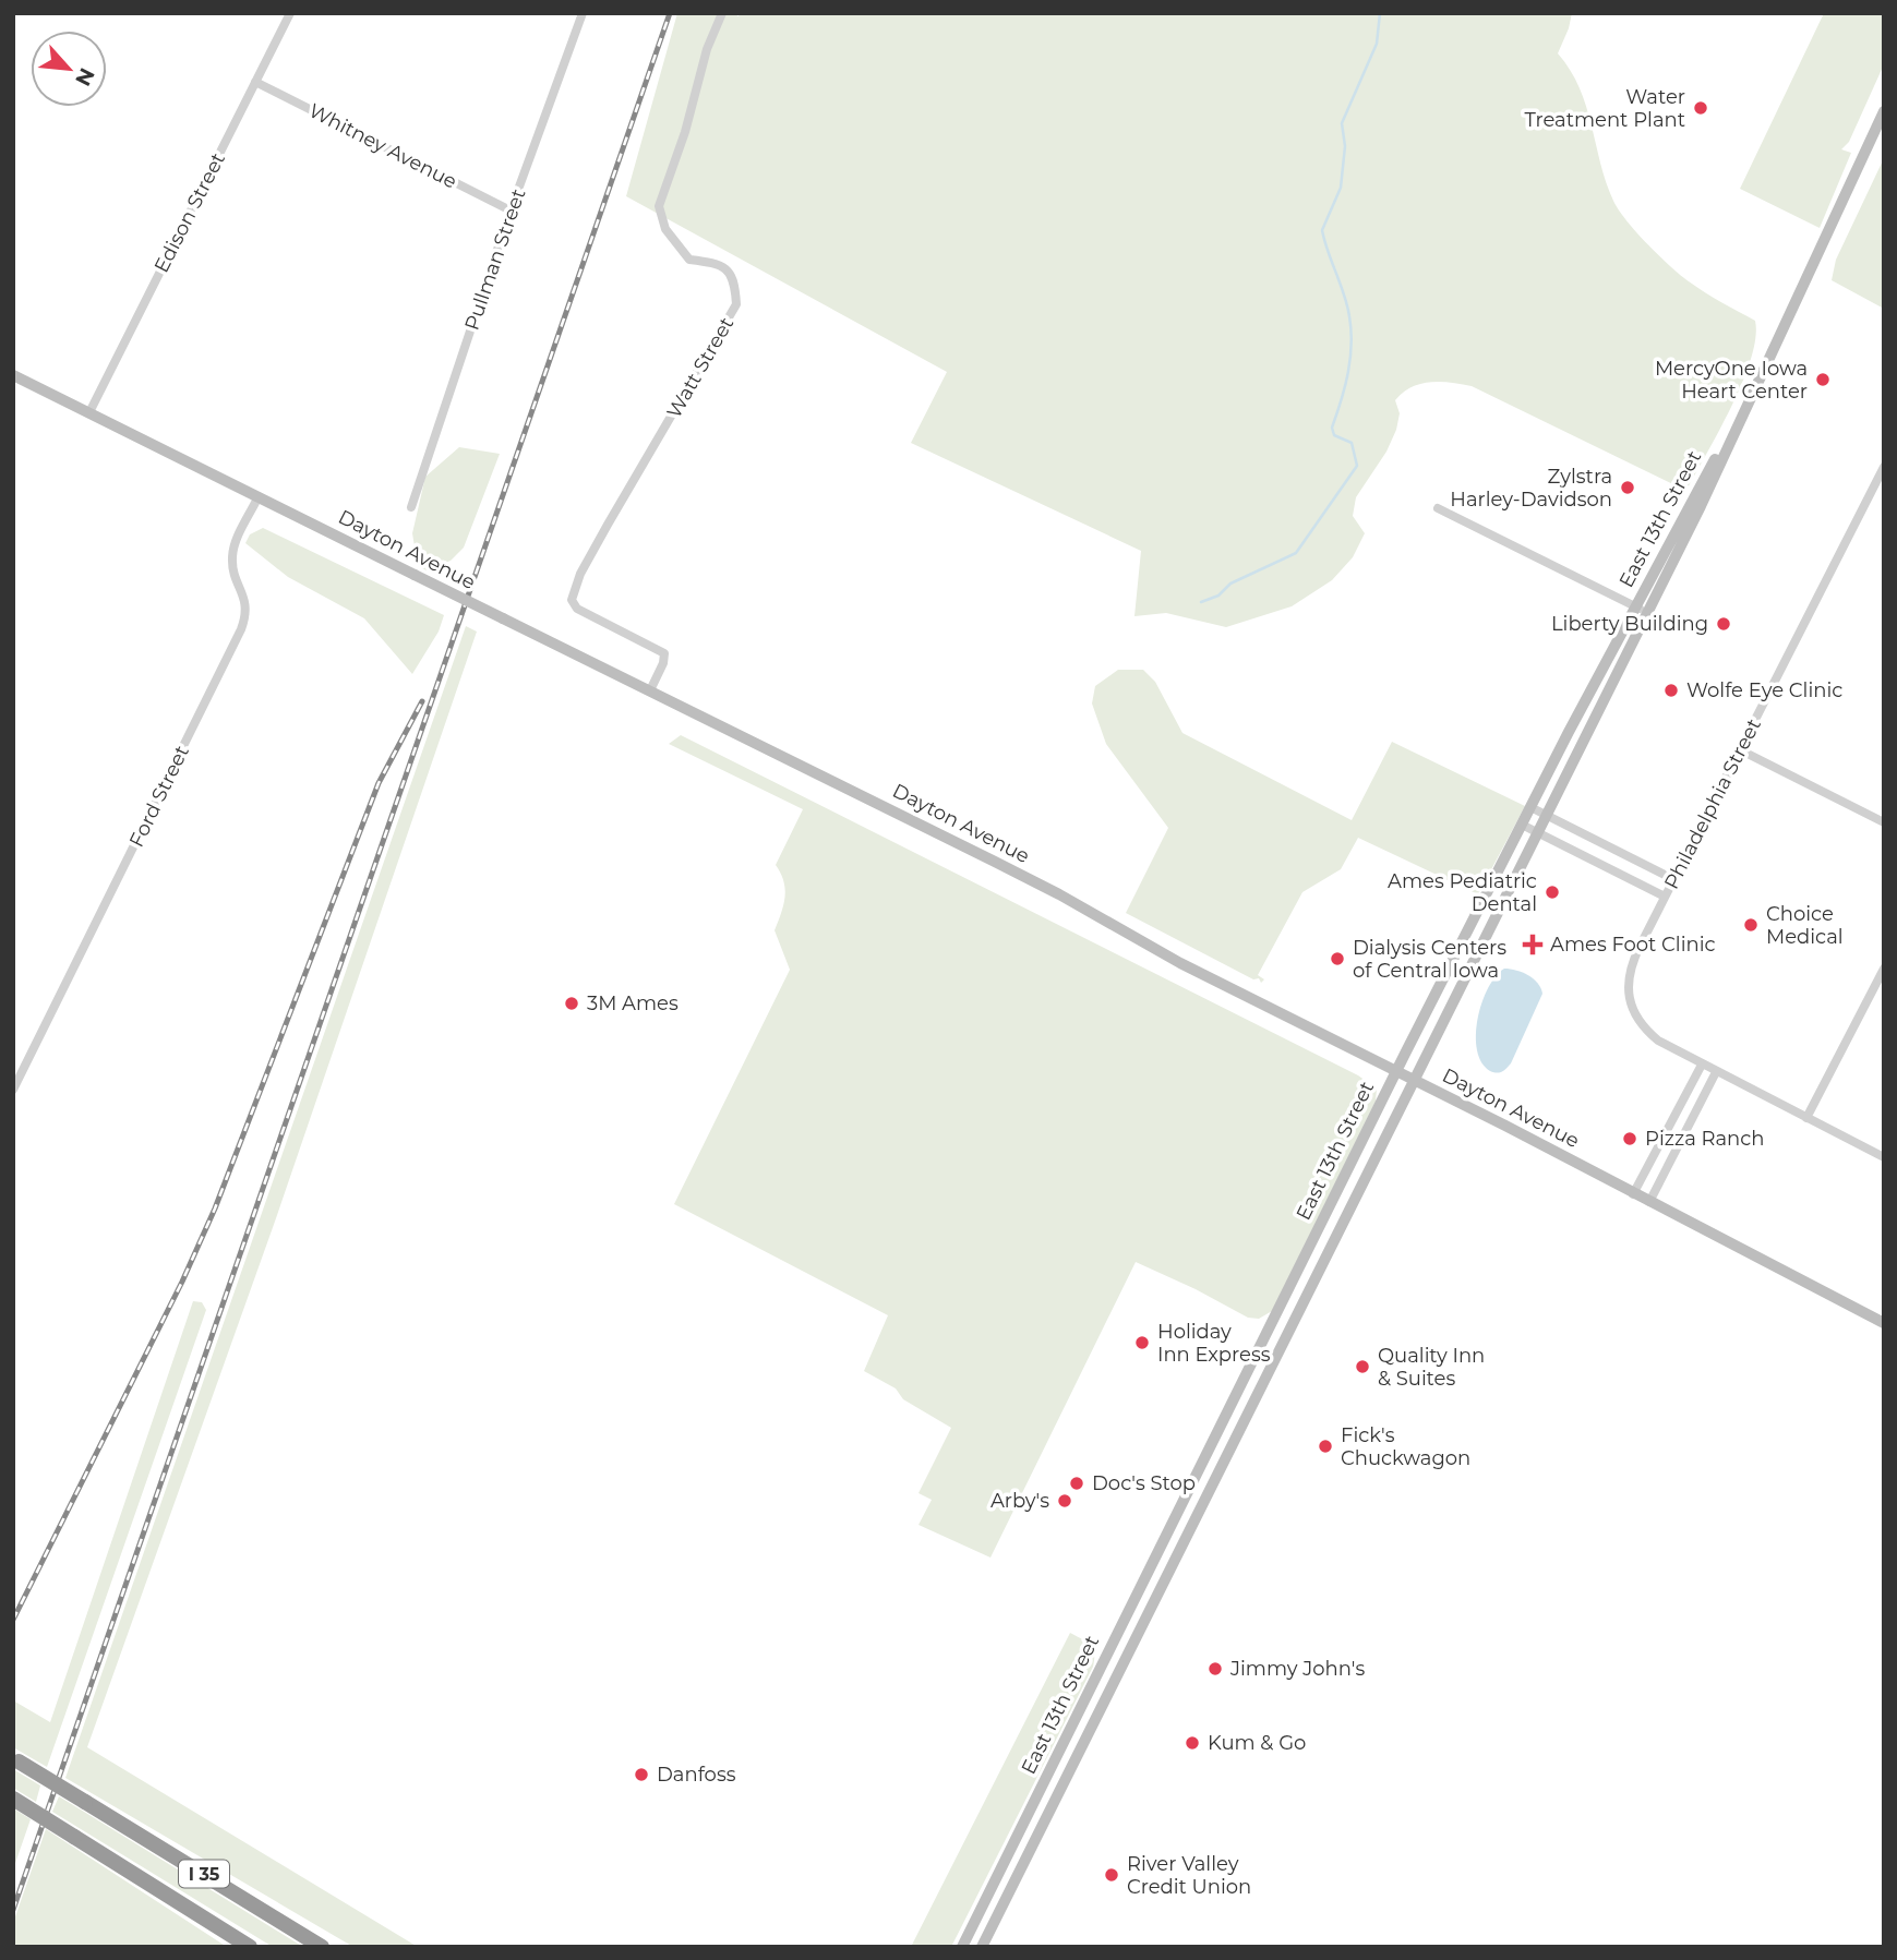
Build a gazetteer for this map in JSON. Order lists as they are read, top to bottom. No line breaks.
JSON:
{"streets":{"highway":["I 35"],"main road":["East 13th Street","Dayton Avenue"],"street":["Whitney Avenue","Edison Street","Pullman Street","Watt Street","Ford Street","Philadelphia Street"]},"crossings":[["Whitney Avenue","Edison Street"],["Whitney Avenue","Pullman Street"],["Edison Street","Dayton Avenue"],["Watt Street","Dayton Avenue"],["East 13th Street","Dayton Avenue"],["Dayton Avenue","Ford Street"]],"places":{"other":["Water Treatment Plant","MercyOne Iowa Heart Center","Zylstra Harley-Davidson","Liberty Building","Wolfe Eye Clinic","Ames Pediatric Dental","Choice Medical","Dialysis Centers of Central Iowa","3M Ames","Pizza Ranch","Holiday Inn Express","Quality Inn & Suites","Fick's Chuckwagon","Doc's Stop","Arby's","Jimmy John's","Kum & Go","Danfoss","River Valley Credit Union"],"health":["Ames Foot Clinic"]},"north":"bottom right"}
